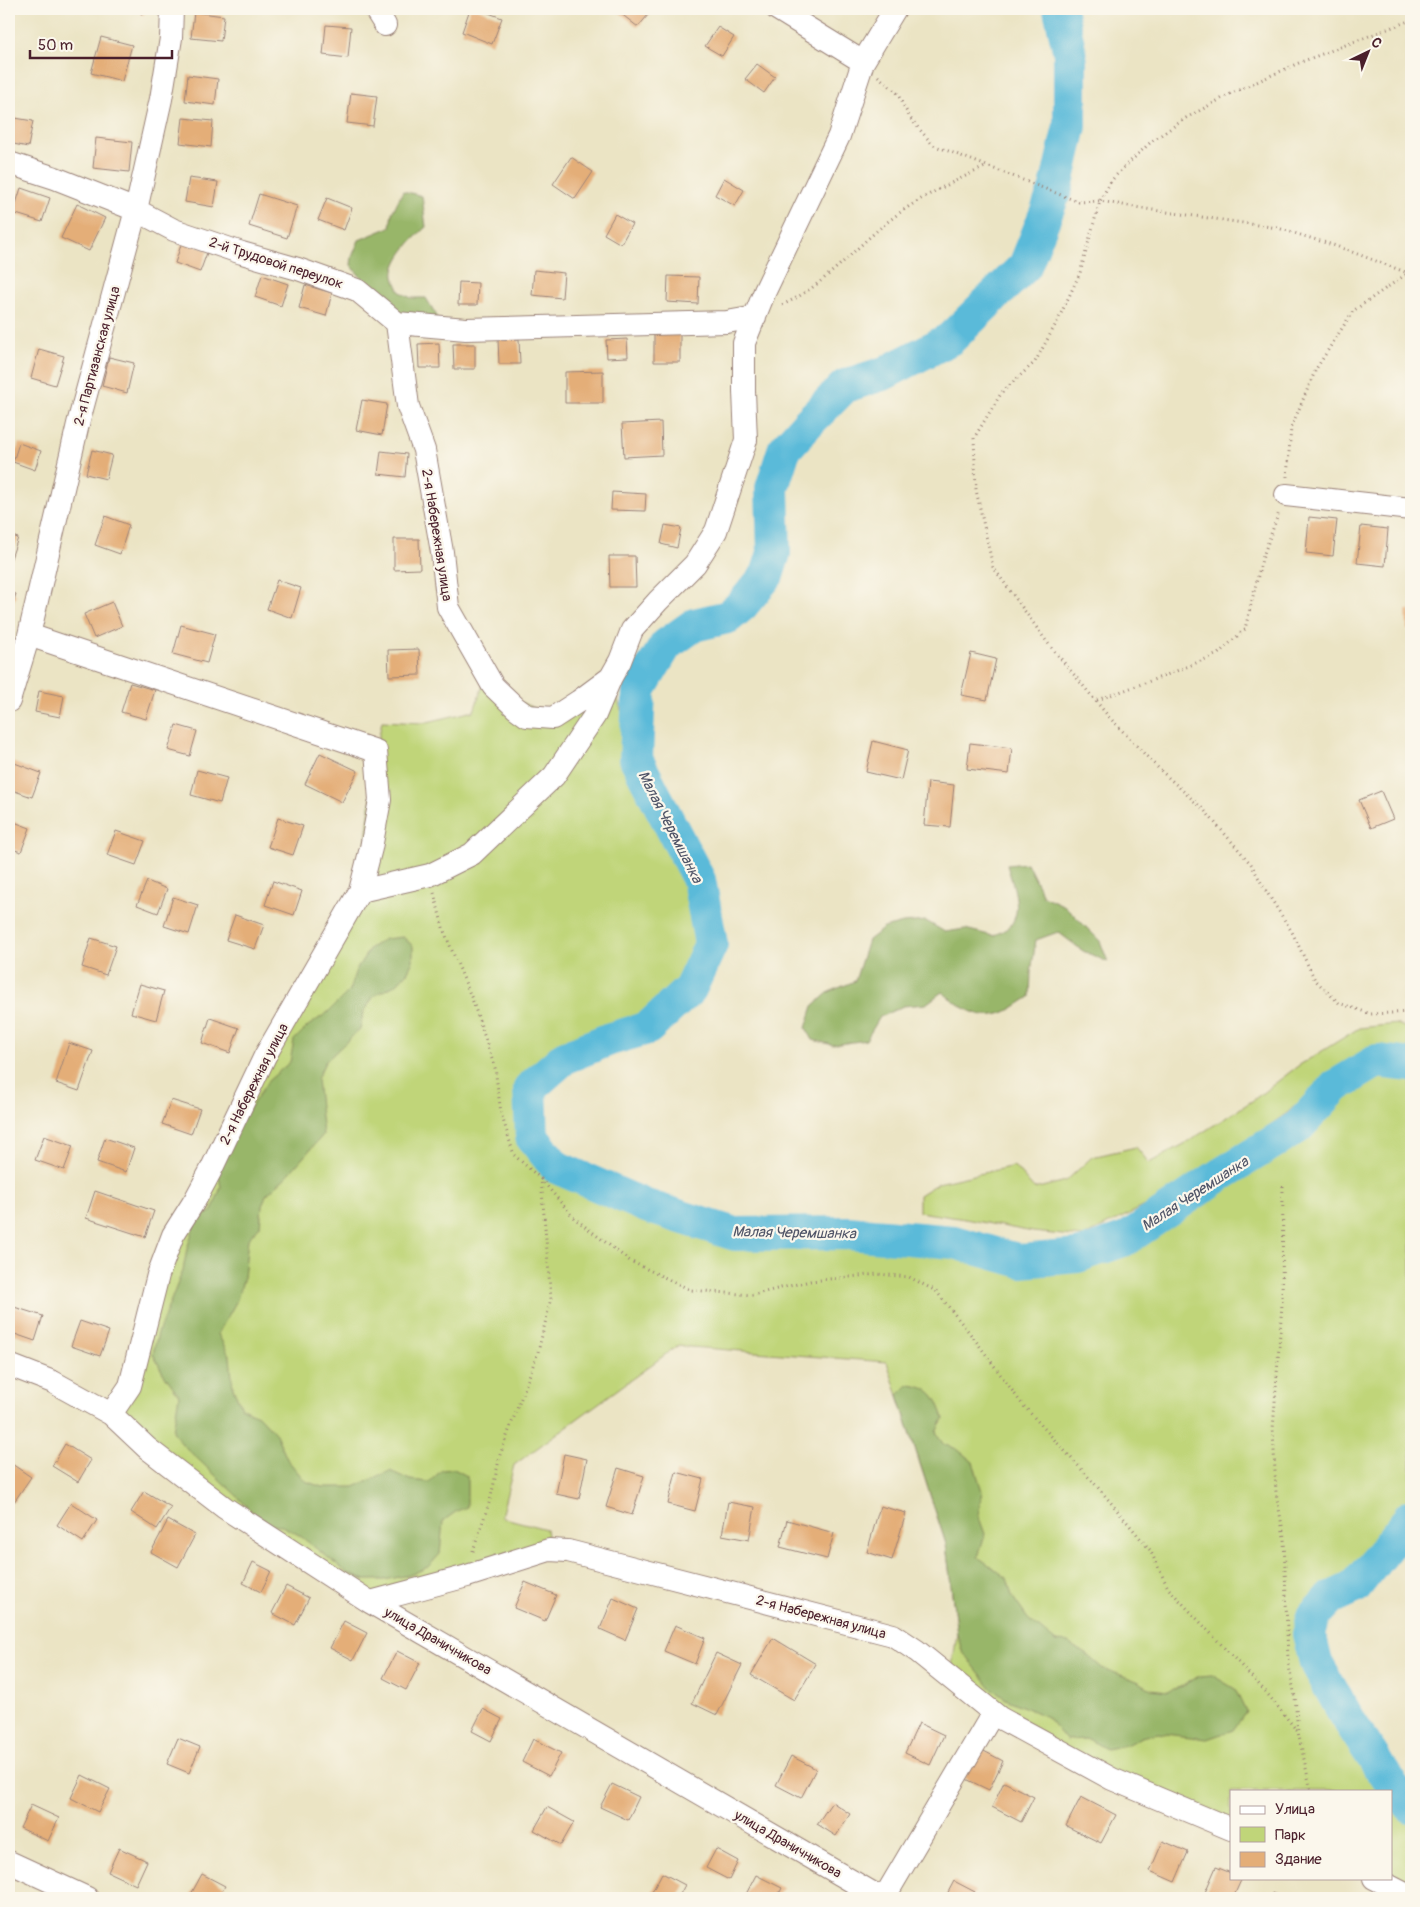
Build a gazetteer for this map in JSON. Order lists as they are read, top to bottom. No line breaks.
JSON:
{"streets":{"street":["2-й Трудовой переулок","2-я Партизанская улица","2-я Набережная улица","улица Драничникова"]},"crossings":[["2-й Трудовой переулок","2-я Партизанская улица"],["2-й Трудовой переулок","2-я Набережная улица"],["2-я Партизанская улица","2-я Набережная улица"],["2-я Набережная улица","улица Драничникова"]],"water":["Малая Черемшанка"],"legend":["Улица","Парк","Здание"],"scale_bar":"50 m","north":"top right"}
